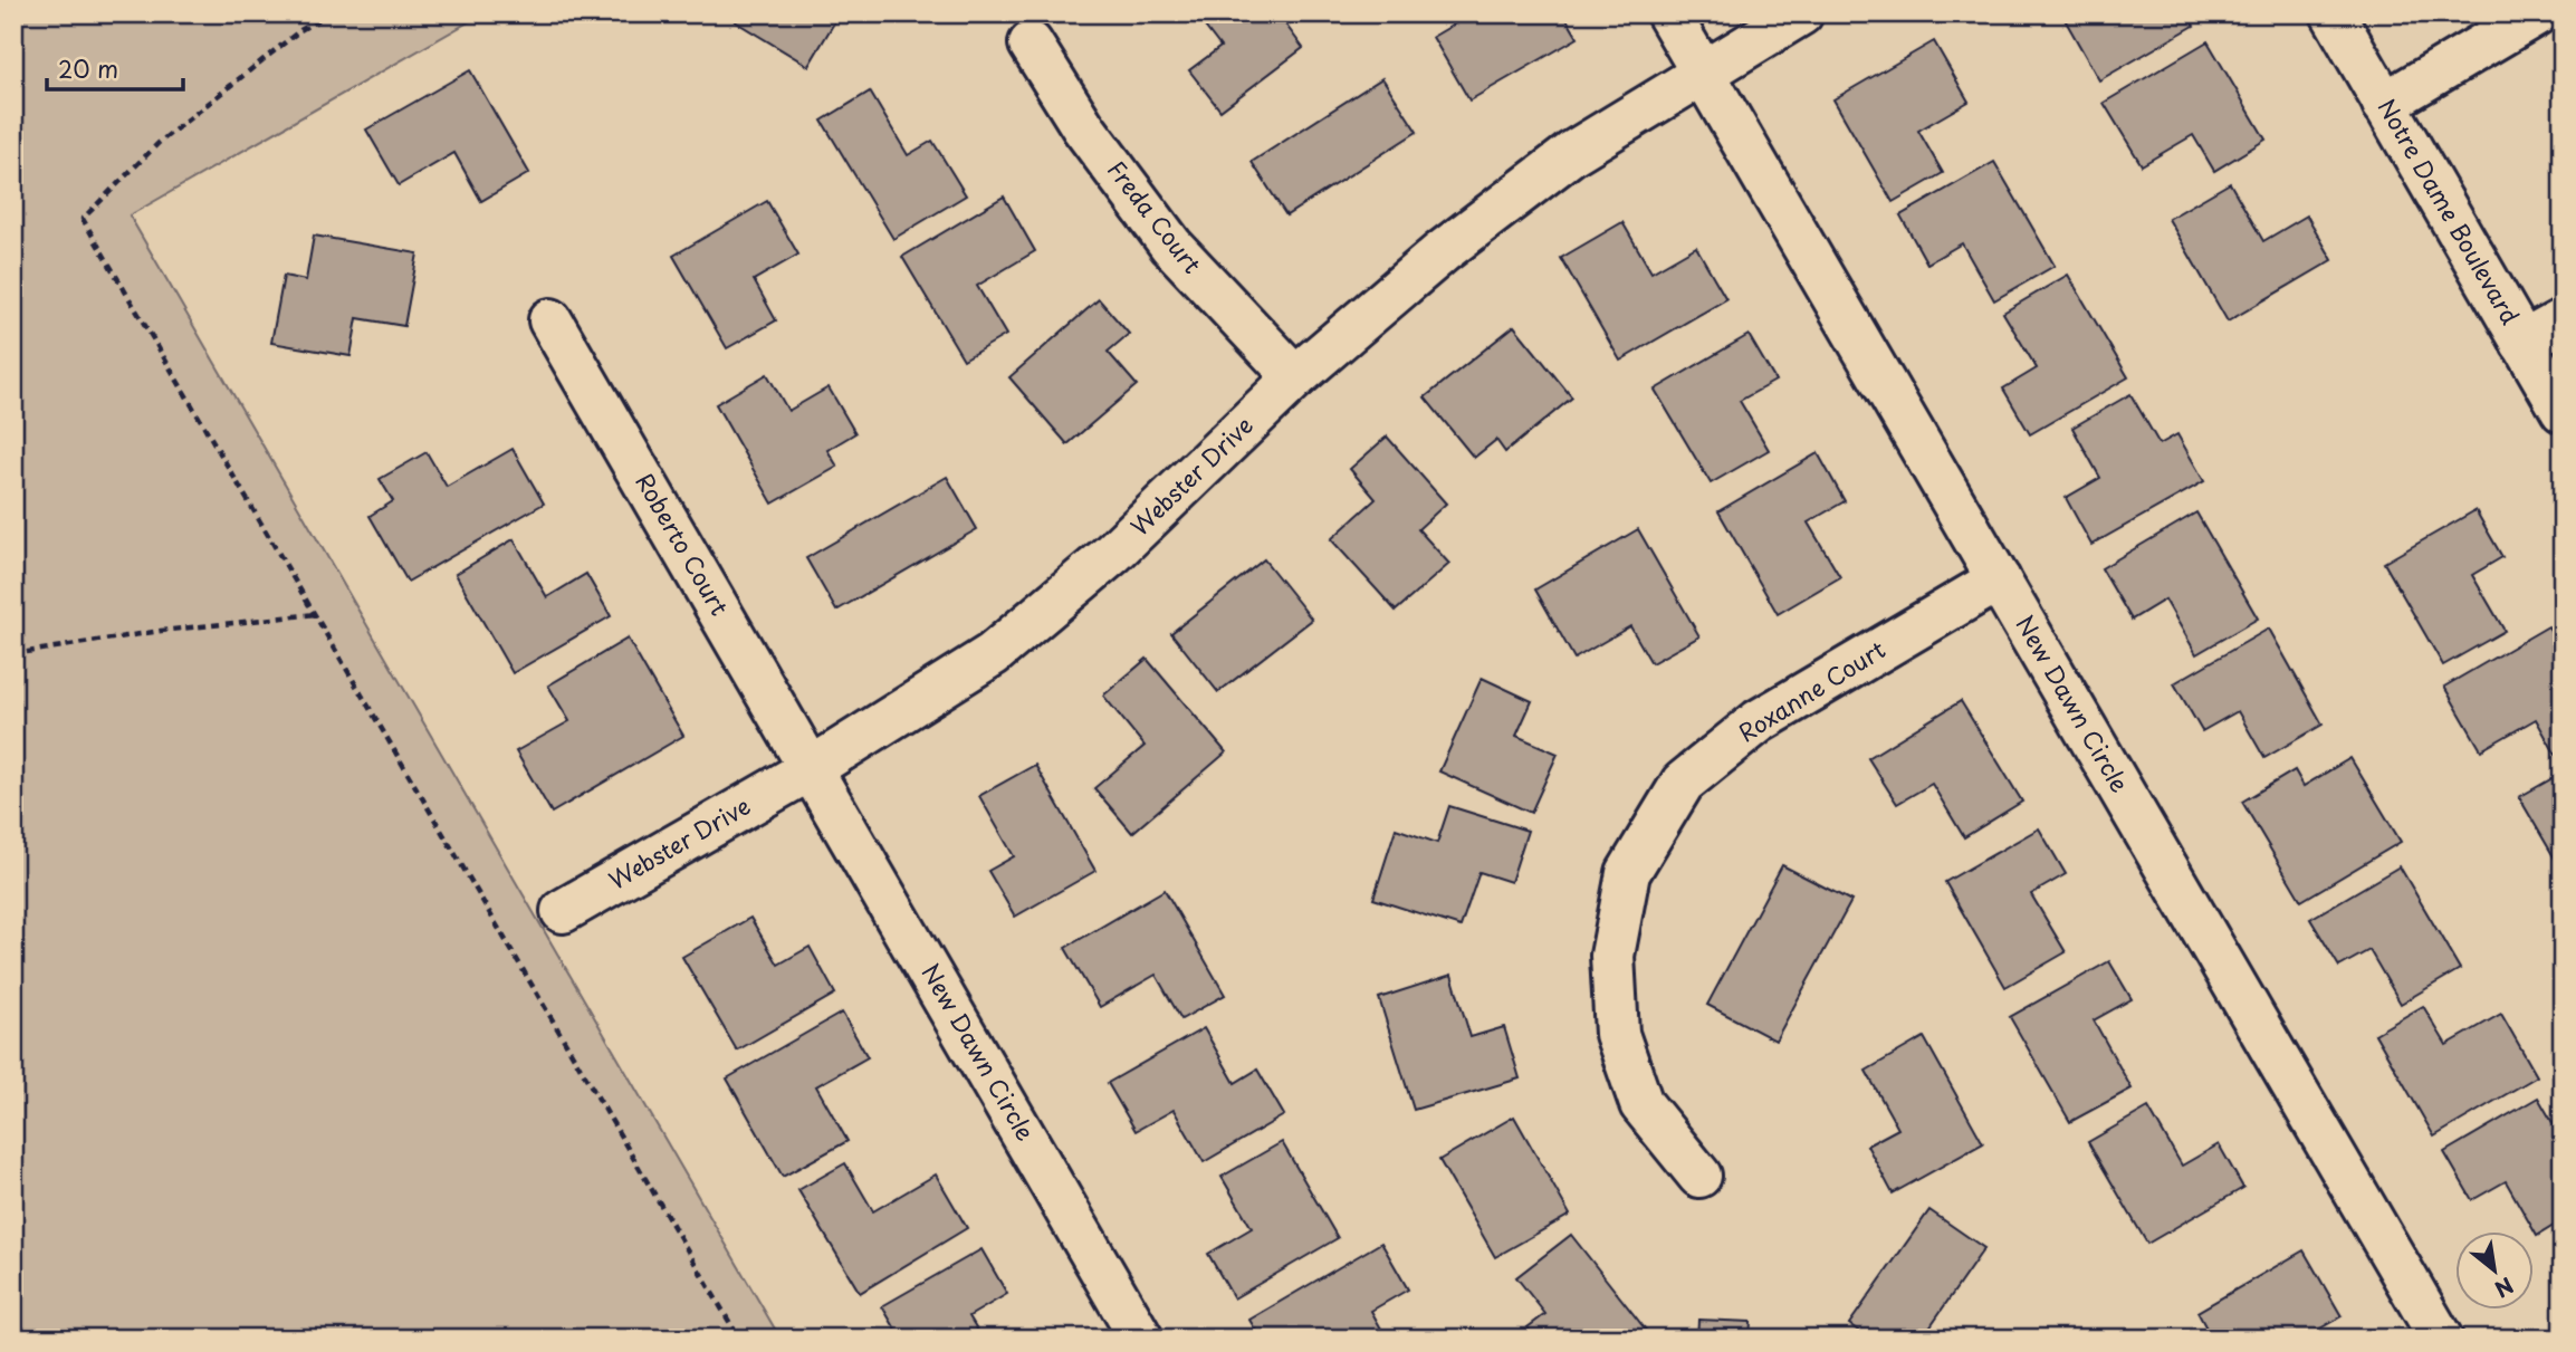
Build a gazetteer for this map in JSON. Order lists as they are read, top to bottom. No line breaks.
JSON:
{"streets":{"street":["Notre Dame Boulevard","Freda Court","Webster Drive","Roberto Court","Roxanne Court","New Dawn Circle"]},"crossings":[["Freda Court","Webster Drive"],["Webster Drive","Roberto Court"],["Webster Drive","New Dawn Circle"],["Roberto Court","New Dawn Circle"],["Roxanne Court","New Dawn Circle"]],"scale_bar":"20 m","north":"bottom right"}
